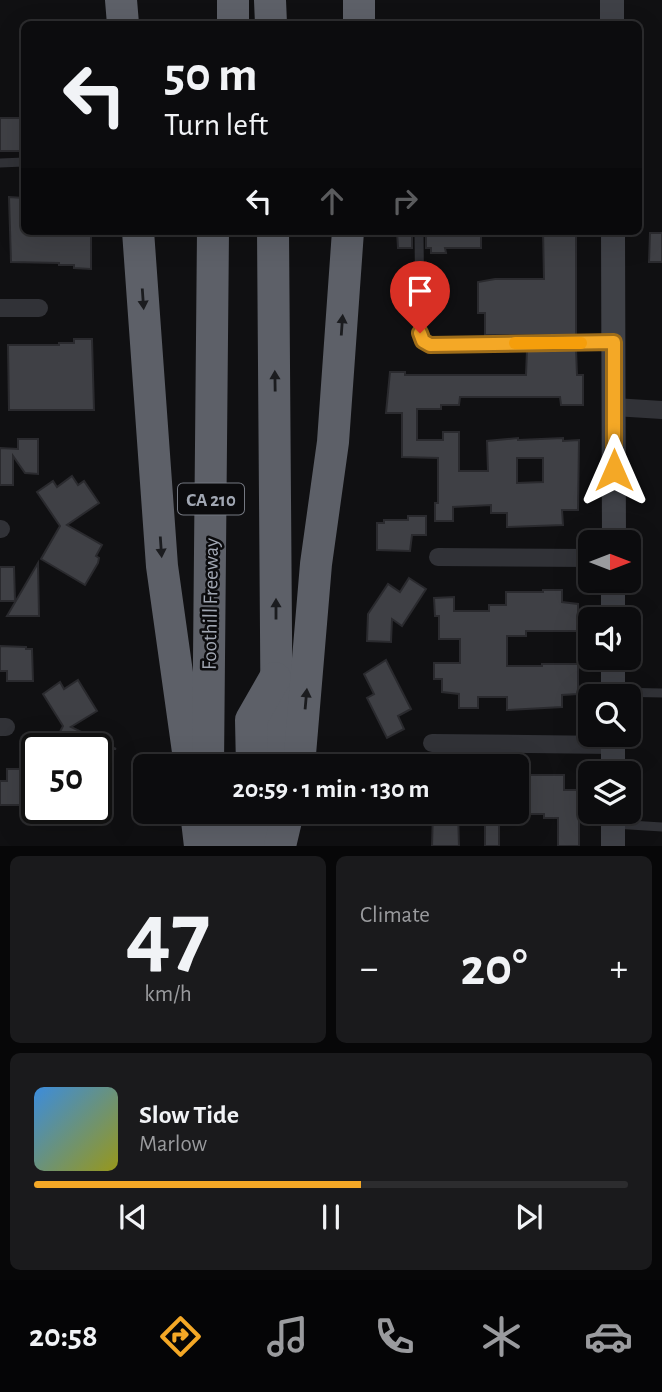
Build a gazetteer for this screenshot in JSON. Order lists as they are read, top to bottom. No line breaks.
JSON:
{"streets":{"highway":["CA 210","Foothill Freeway"]},"north":"right","page":{"turn":["50 m","Turn left"],"limit":"50","trip":"20:59 · 1 min · 130 m","tile":[["47","km/h"],"Climate"],"heat":["−","20°","+"],"song":["Slow Tide","Marlow"],"tabs":"20:58"}}
